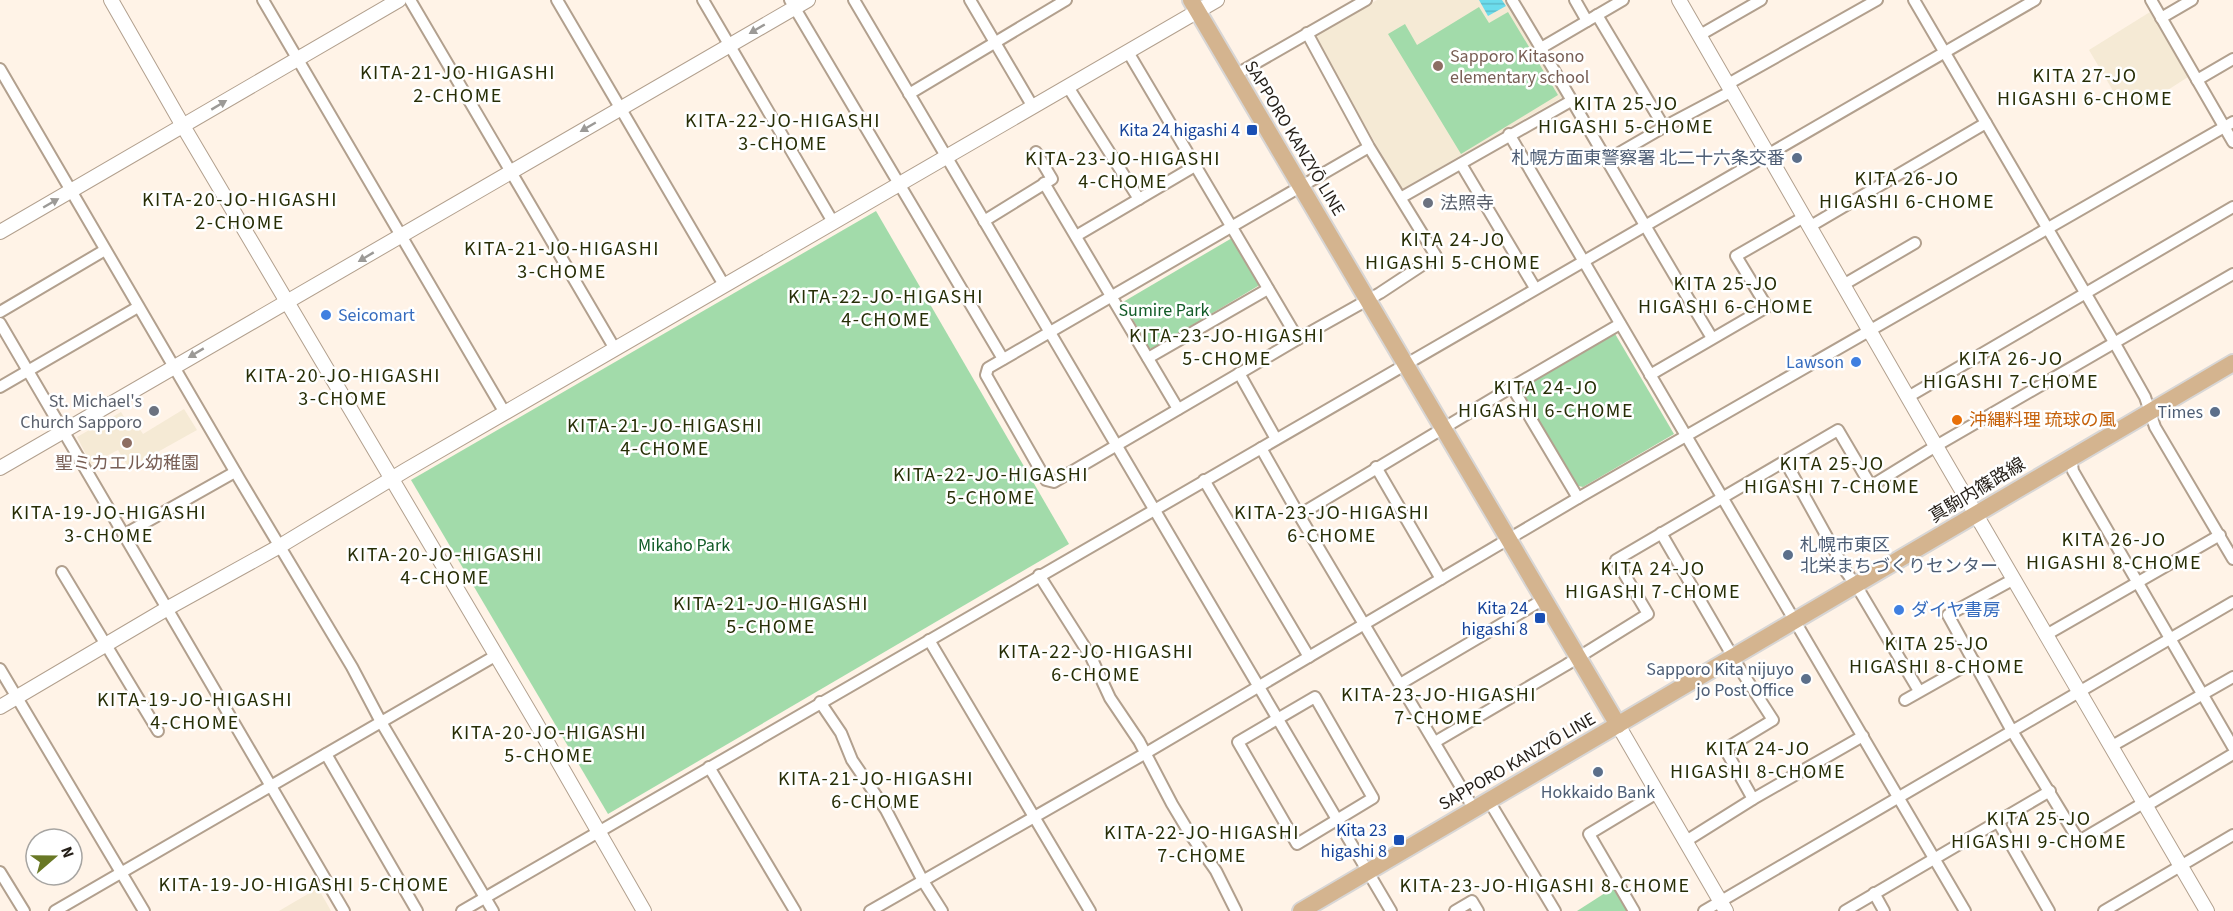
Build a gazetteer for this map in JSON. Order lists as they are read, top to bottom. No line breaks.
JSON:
{"streets":{"main road":["SAPPORO KANZYŌ LINE","真駒内篠路線"]},"crossings":[["SAPPORO KANZYŌ LINE","真駒内篠路線"]],"districts":["KITA-21-JO-HIGASHI 2-CHOME","KITA 27-JO HIGASHI 6-CHOME","KITA 25-JO HIGASHI 5-CHOME","KITA-22-JO-HIGASHI 3-CHOME","KITA-23-JO-HIGASHI 4-CHOME","KITA 26-JO HIGASHI 6-CHOME","KITA-20-JO-HIGASHI 2-CHOME","KITA 24-JO HIGASHI 5-CHOME","KITA-21-JO-HIGASHI 3-CHOME","KITA 25-JO HIGASHI 6-CHOME","KITA-22-JO-HIGASHI 4-CHOME","KITA-23-JO-HIGASHI 5-CHOME","KITA 26-JO HIGASHI 7-CHOME","KITA-20-JO-HIGASHI 3-CHOME","KITA 24-JO HIGASHI 6-CHOME","KITA-21-JO-HIGASHI 4-CHOME","KITA 25-JO HIGASHI 7-CHOME","KITA-22-JO-HIGASHI 5-CHOME","KITA-19-JO-HIGASHI 3-CHOME","KITA-23-JO-HIGASHI 6-CHOME","KITA 26-JO HIGASHI 8-CHOME","KITA-20-JO-HIGASHI 4-CHOME","KITA 24-JO HIGASHI 7-CHOME","KITA-21-JO-HIGASHI 5-CHOME","KITA 25-JO HIGASHI 8-CHOME","KITA-22-JO-HIGASHI 6-CHOME","KITA-23-JO-HIGASHI 7-CHOME","KITA-19-JO-HIGASHI 4-CHOME","KITA-20-JO-HIGASHI 5-CHOME","KITA 24-JO HIGASHI 8-CHOME","KITA-21-JO-HIGASHI 6-CHOME","KITA 25-JO HIGASHI 9-CHOME","KITA-22-JO-HIGASHI 7-CHOME","KITA-19-JO-HIGASHI 5-CHOME","KITA-23-JO-HIGASHI 8-CHOME"],"parks":["Sumire Park","Mikaho Park"],"places":{"other":["Sapporo Kitasono elementary school","札幌方面東警察署 北二十六条交番","法照寺","Seicomart","Lawson","St. Michael's Church Sapporo","Times","沖縄料理 琉球の風","聖ミカエル幼稚園","札幌市東区 北栄まちづくりセンター","ダイヤ書房","Sapporo Kita nijuyo jo Post Office","Hokkaido Bank"],"transit":["Kita 24 higashi 4","Kita 24 higashi 8","Kita 23 higashi 8"]},"north":"right"}
